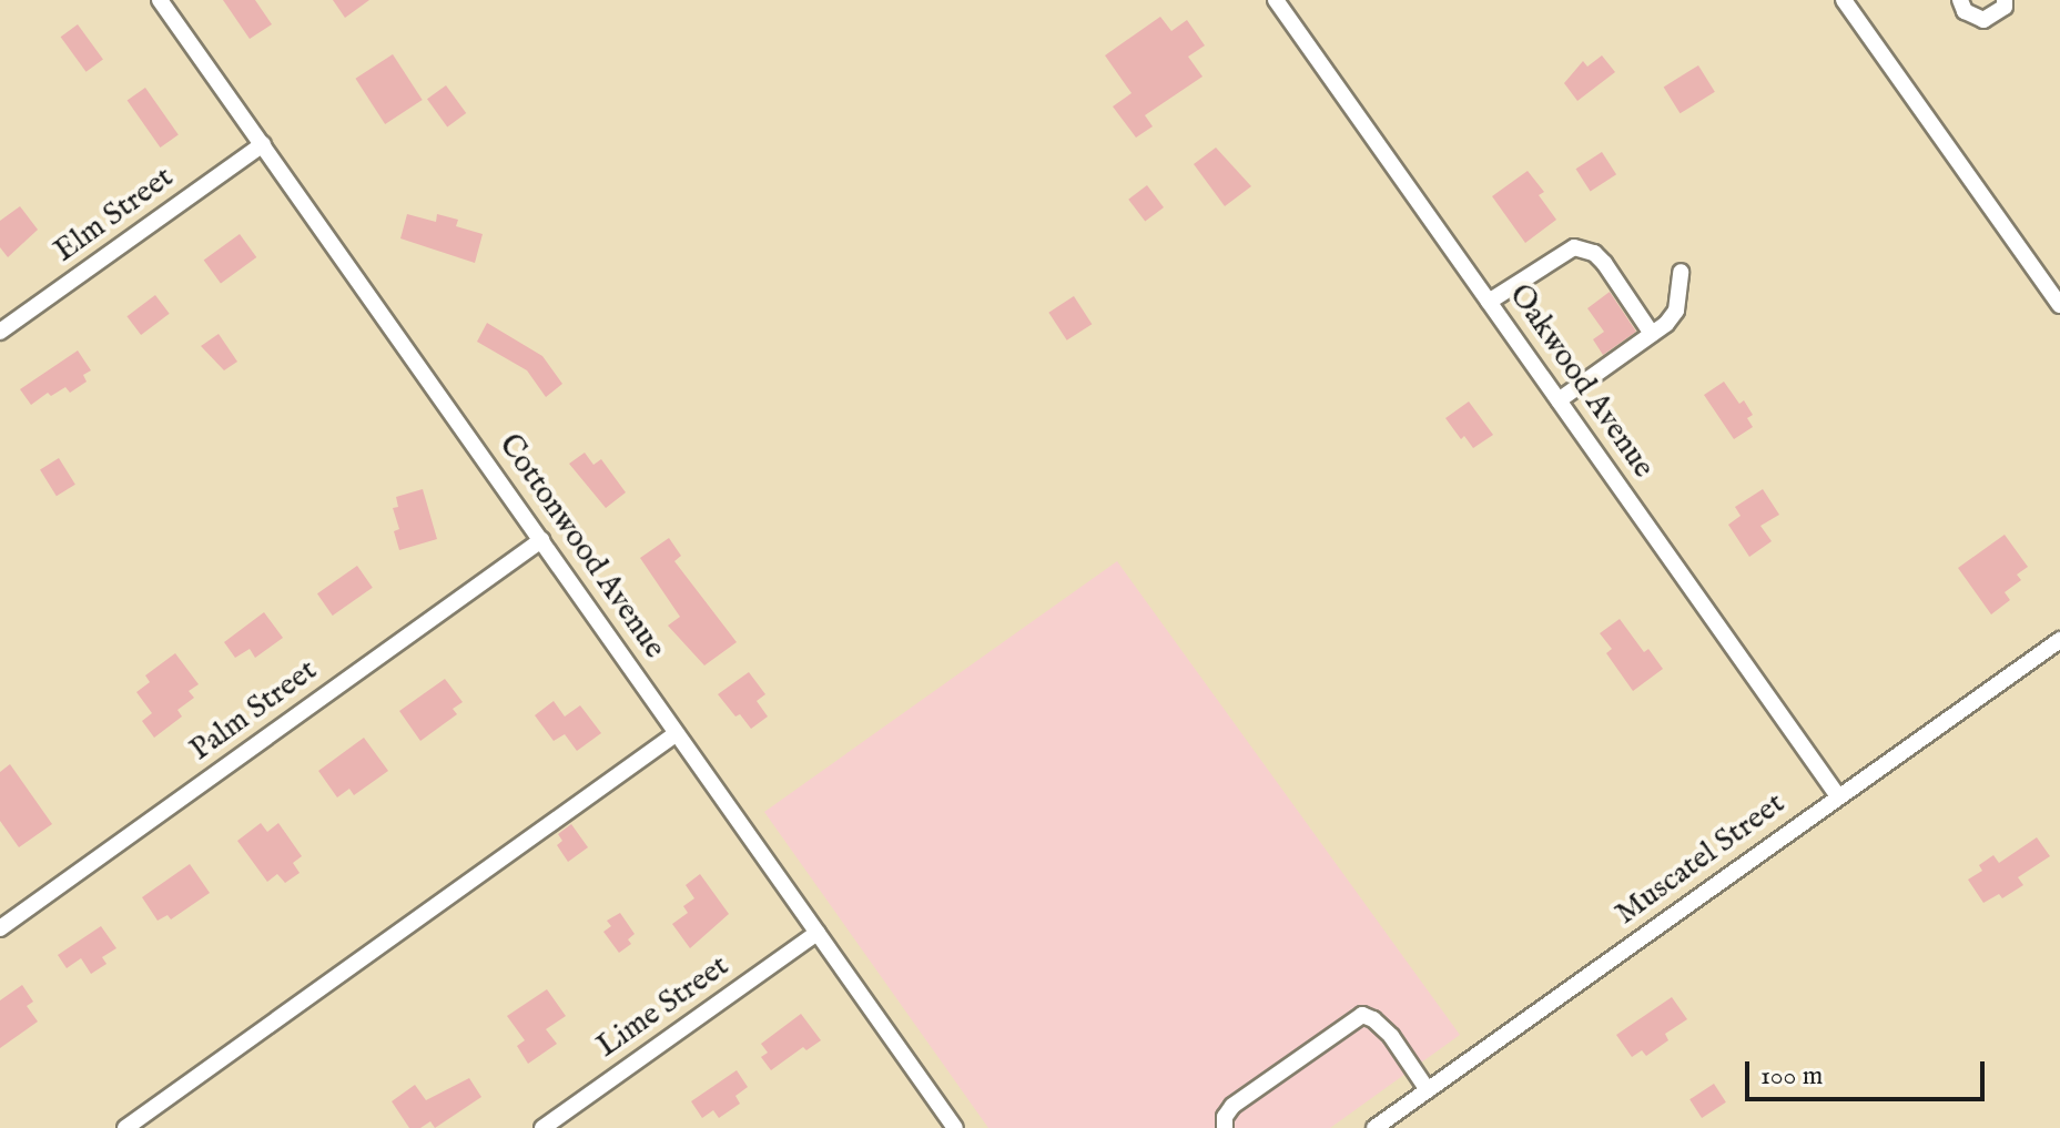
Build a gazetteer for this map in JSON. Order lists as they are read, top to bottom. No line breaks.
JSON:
{"streets":{"street":["Elm Street","Oakwood Avenue","Cottonwood Avenue","Palm Street","Muscatel Street","Lime Street"]},"crossings":[["Elm Street","Cottonwood Avenue"],["Oakwood Avenue","Muscatel Street"],["Cottonwood Avenue","Palm Street"],["Cottonwood Avenue","Lime Street"]],"scale_bar":"100 m"}
